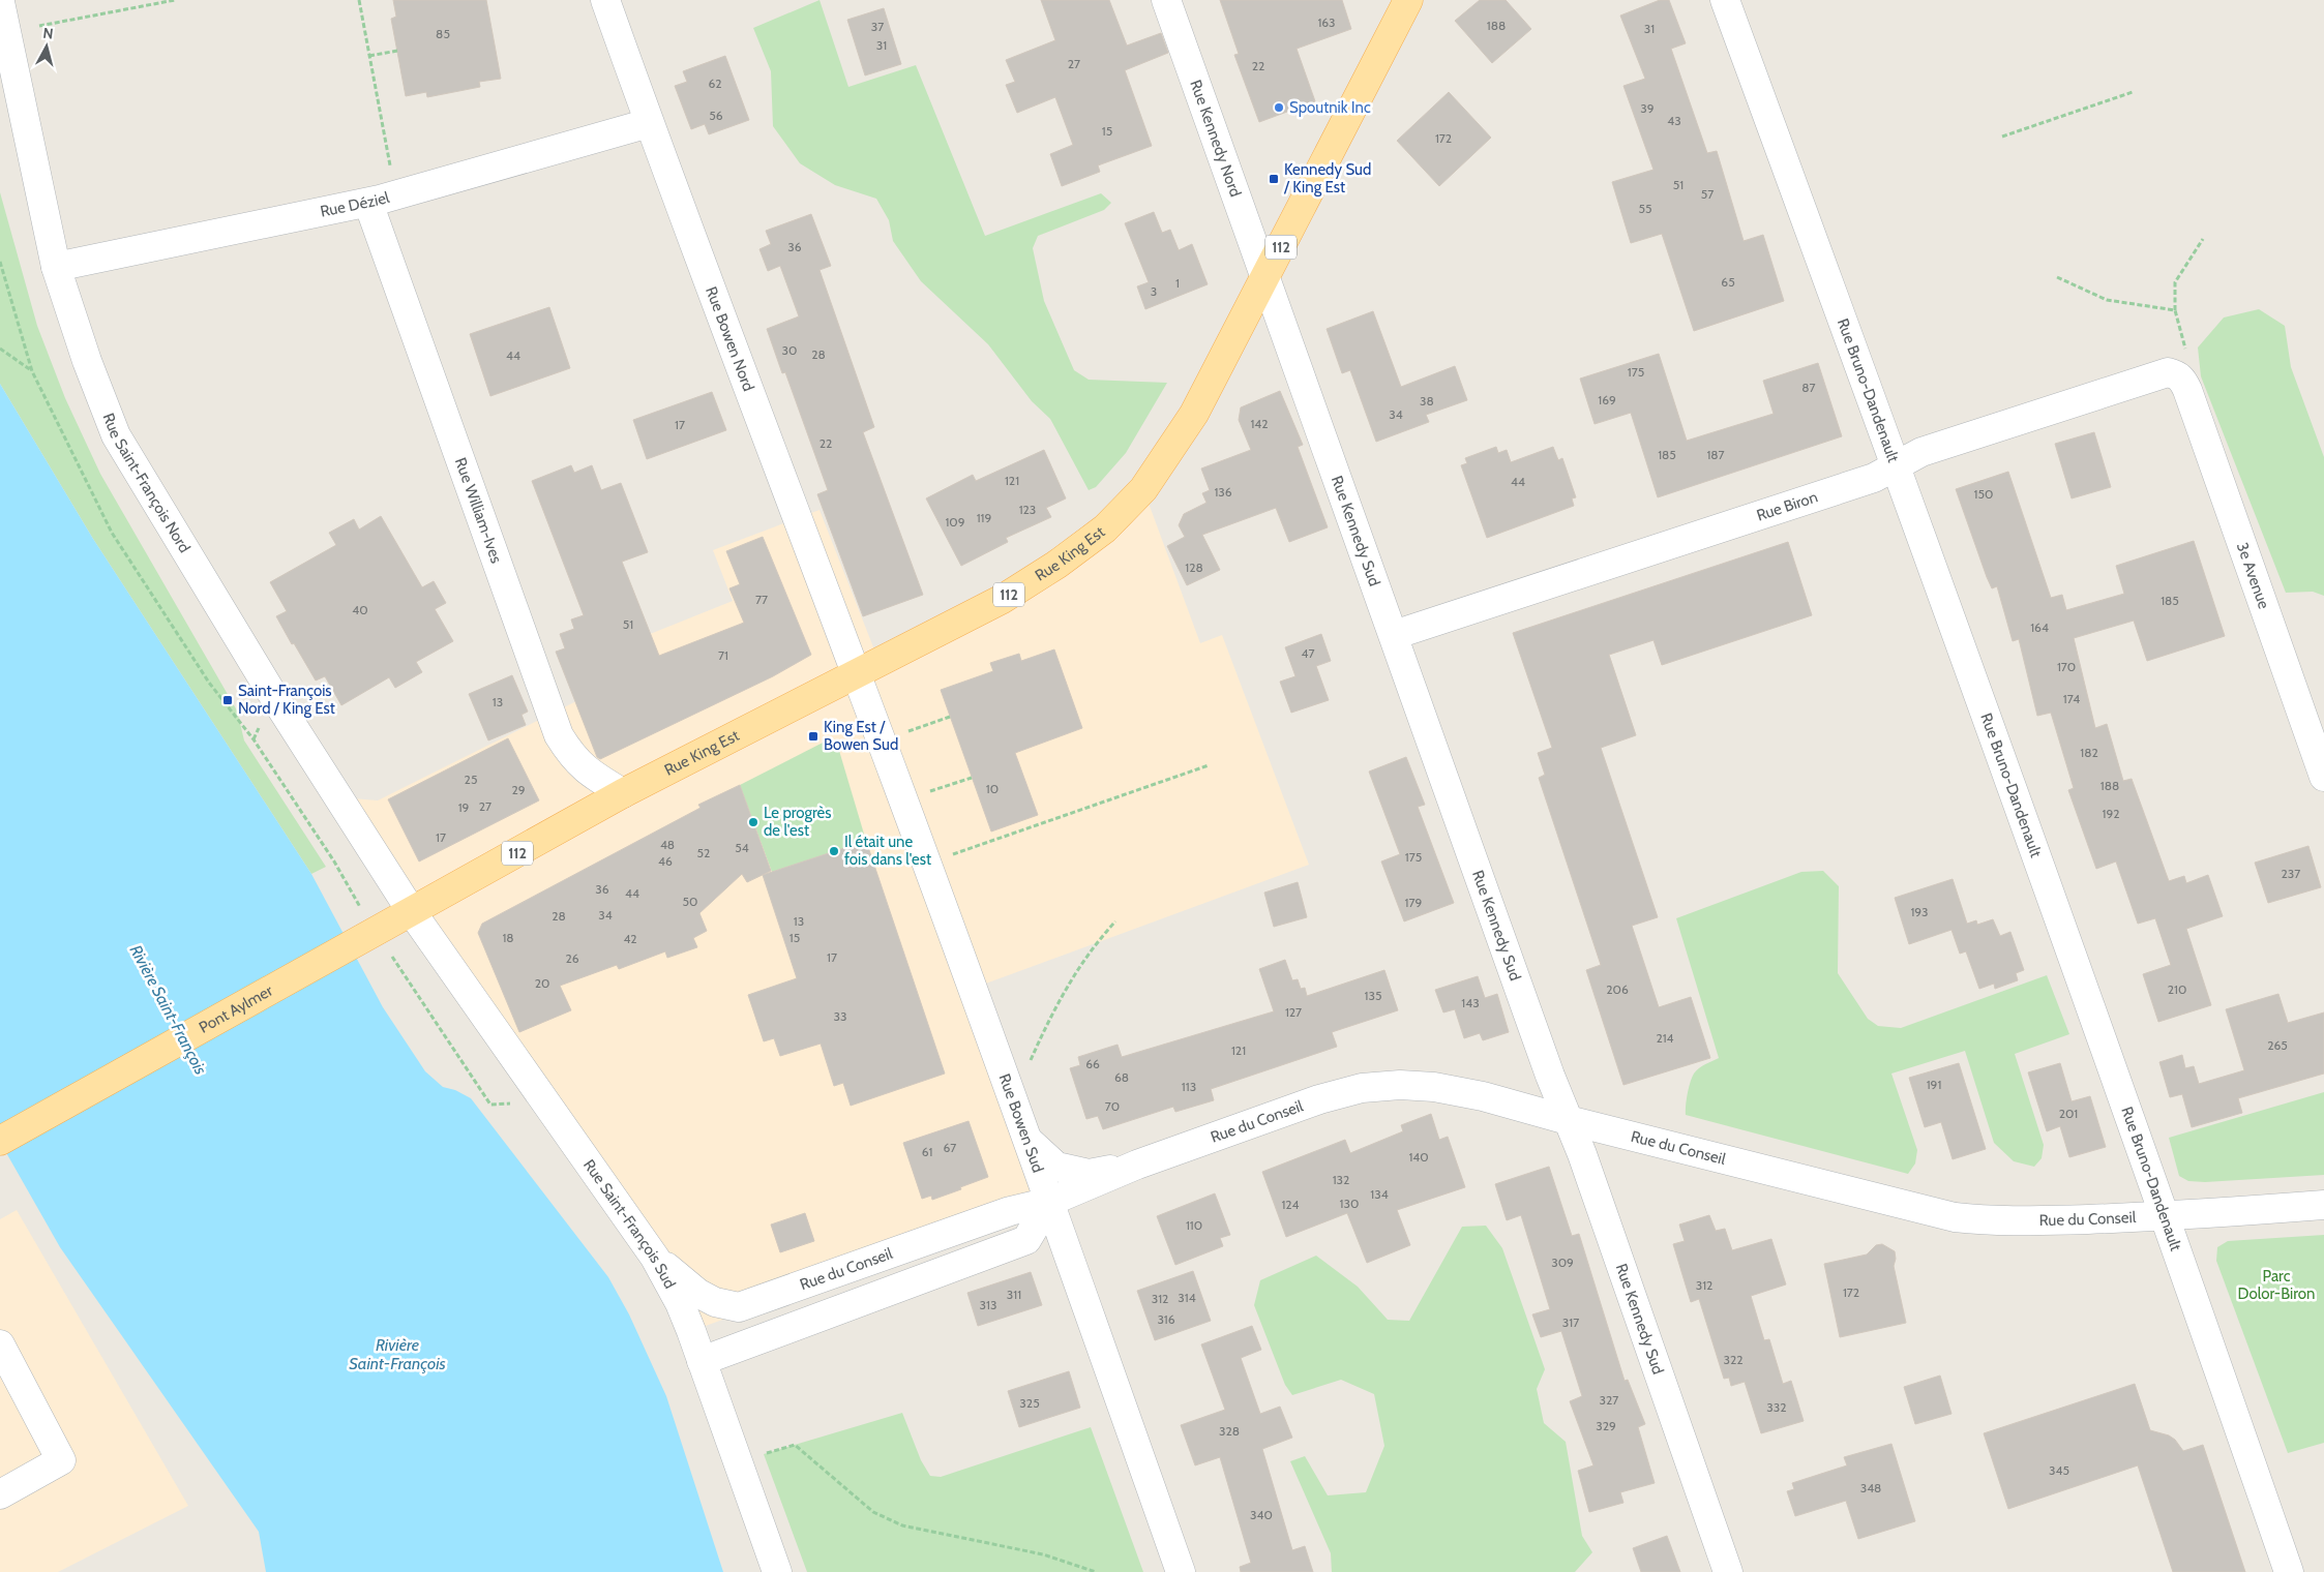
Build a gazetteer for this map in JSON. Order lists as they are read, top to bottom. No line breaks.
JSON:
{"streets":{"main road":["112","Rue King Est","Pont Aylmer"],"street":["Rue Kennedy Nord","Rue Déziel","Rue Bowen Nord","Rue Bruno-Dandenault","Rue Saint-François Nord","Rue Biron","Rue William-Ives","Rue Kennedy Sud","3e Avenue","Rue du Conseil","Rue Bowen Sud","Rue Saint-François Sud"]},"crossings":[["Rue Kennedy Nord","Rue Kennedy Sud"],["Rue Kennedy Nord","Rue King Est"],["Rue Déziel","Rue Bowen Nord"],["Rue Déziel","Rue Saint-François Nord"],["Rue Déziel","Rue William-Ives"],["Rue Bowen Nord","Rue King Est"],["Rue Bowen Nord","Rue Bowen Sud"],["Rue Bruno-Dandenault","Rue Biron"],["Rue Bruno-Dandenault","Rue du Conseil"],["Rue Saint-François Nord","Rue King Est"],["Rue Saint-François Nord","Pont Aylmer"],["Rue Saint-François Nord","Rue Saint-François Sud"],["Rue Biron","Rue Kennedy Sud"],["Rue Biron","3e Avenue"],["Rue William-Ives","Rue King Est"],["Rue Kennedy Sud","Rue King Est"],["Rue Kennedy Sud","Rue du Conseil"],["Rue King Est","Pont Aylmer"],["Rue King Est","Rue Bowen Sud"],["Rue King Est","Rue Saint-François Sud"],["Pont Aylmer","Rue Saint-François Sud"],["Rue du Conseil","Rue Bowen Sud"],["Rue du Conseil","Rue Saint-François Sud"]],"water":["Rivière Saint-François"],"parks":["Parc Dolor-Biron"],"places":{"other":["Spoutnik Inc","Le progrès de l'est","Il était une fois dans l'est"],"transit":["Kennedy Sud / King Est","Saint-François Nord / King Est","King Est / Bowen Sud"]},"house_numbers":["163","188","37","31","85","31","27","22","62","39","56","43","15","172","51","57","55","36","65","1","3","30","28","44","175","87","169","38","34","142","17","22","185","187","121","44","136","150","123","119","109","128","77","185","40","51","164","47","71","170","174","13","182","25","188","10","29","27","19","192","17","48","54","52","175","46","237","36","44","50","179","193","34","28","13","18","15","42","17","26","20","206","210","135","143","127","33","214","265","121","66","68","191","113","70","201","67","61","140","132","134","130","124","110","309","312","172","311","314","312","313","316","317","322","327","325","332","329","328","345","348","340"],"north":"top"}
